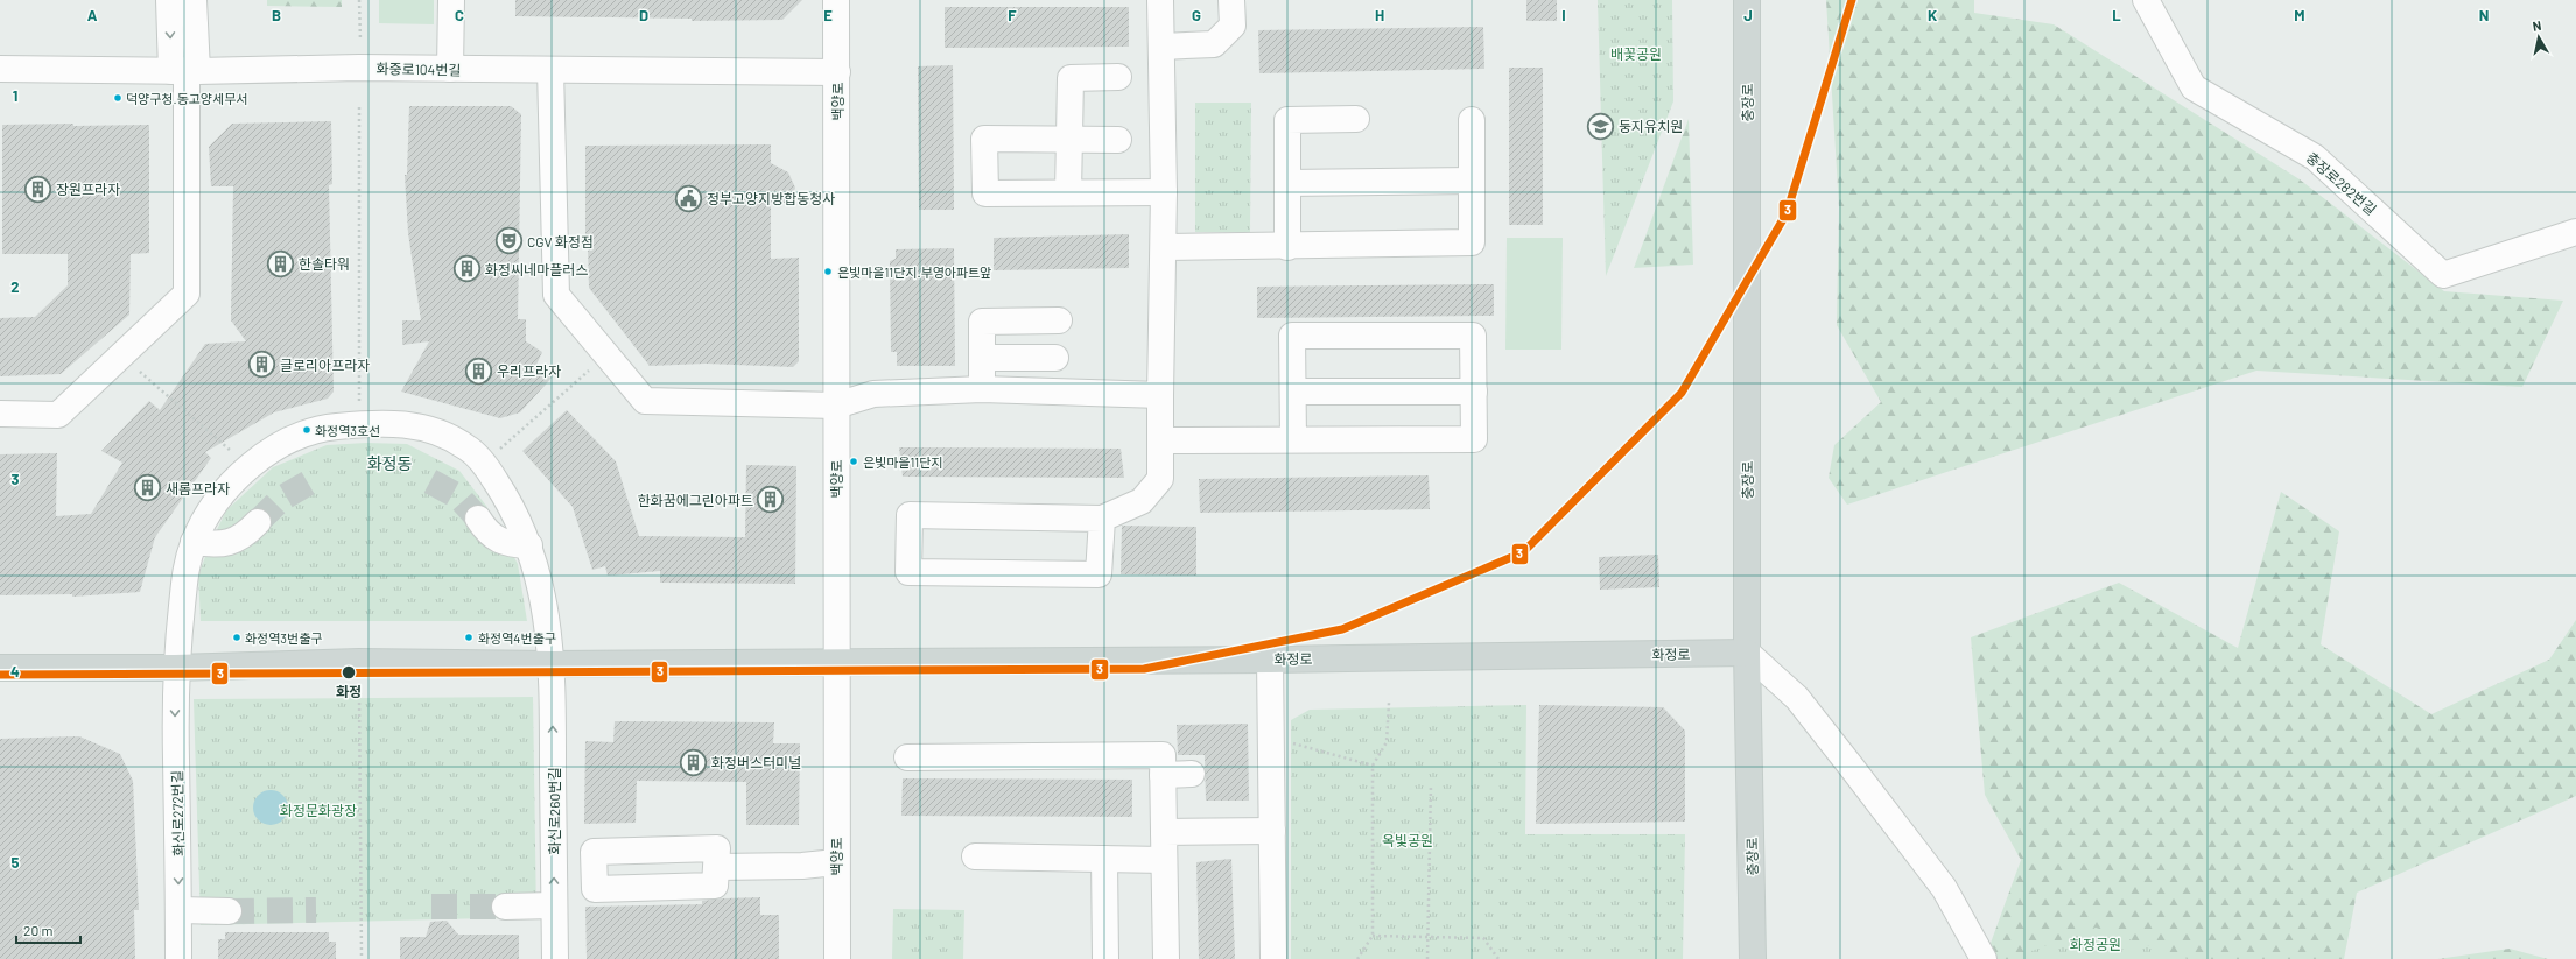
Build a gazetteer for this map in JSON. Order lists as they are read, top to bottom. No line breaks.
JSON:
{"streets":{"main road":["충장로","화정로"],"street":["화중로104번길","백양로","충장로282번길","화신로260번길","화신로272번길"]},"crossings":[["화중로104번길","백양로"],["백양로","화정로"],["충장로","화정로"],["화정로","화신로260번길"],["화정로","화신로272번길"],["화신로260번길","화신로272번길"]],"one_way":["화신로272번길"],"districts":["화정동"],"parks":["배꽃공원","화정문화광장","옥빛공원","화정공원"],"places":{"other":["덕양구청.동고양세무서","은빛마을11단지.부영아파트앞","화정역3호선","은빛마을11단지","화정역3번출구","화정역4번출구","화정"],"school or university":["둥지유치원"],"building":["장원프라자","한솔타워","화정씨네마플러스","글로리아프라자","우리프라자","새롬프라자","한화꿈에그린아파트","화정버스터미널"],"public building":["정부고양지방합동청사"],"theatre":["CGV 화정점"]},"lines":["transit line 3"],"scale_bar":"20 m","north":"top","grid":{"columns":["A","B","C","D","E","F","G","H","I","J","K","L","M","N"],"rows":["1","2","3","4","5"]}}
